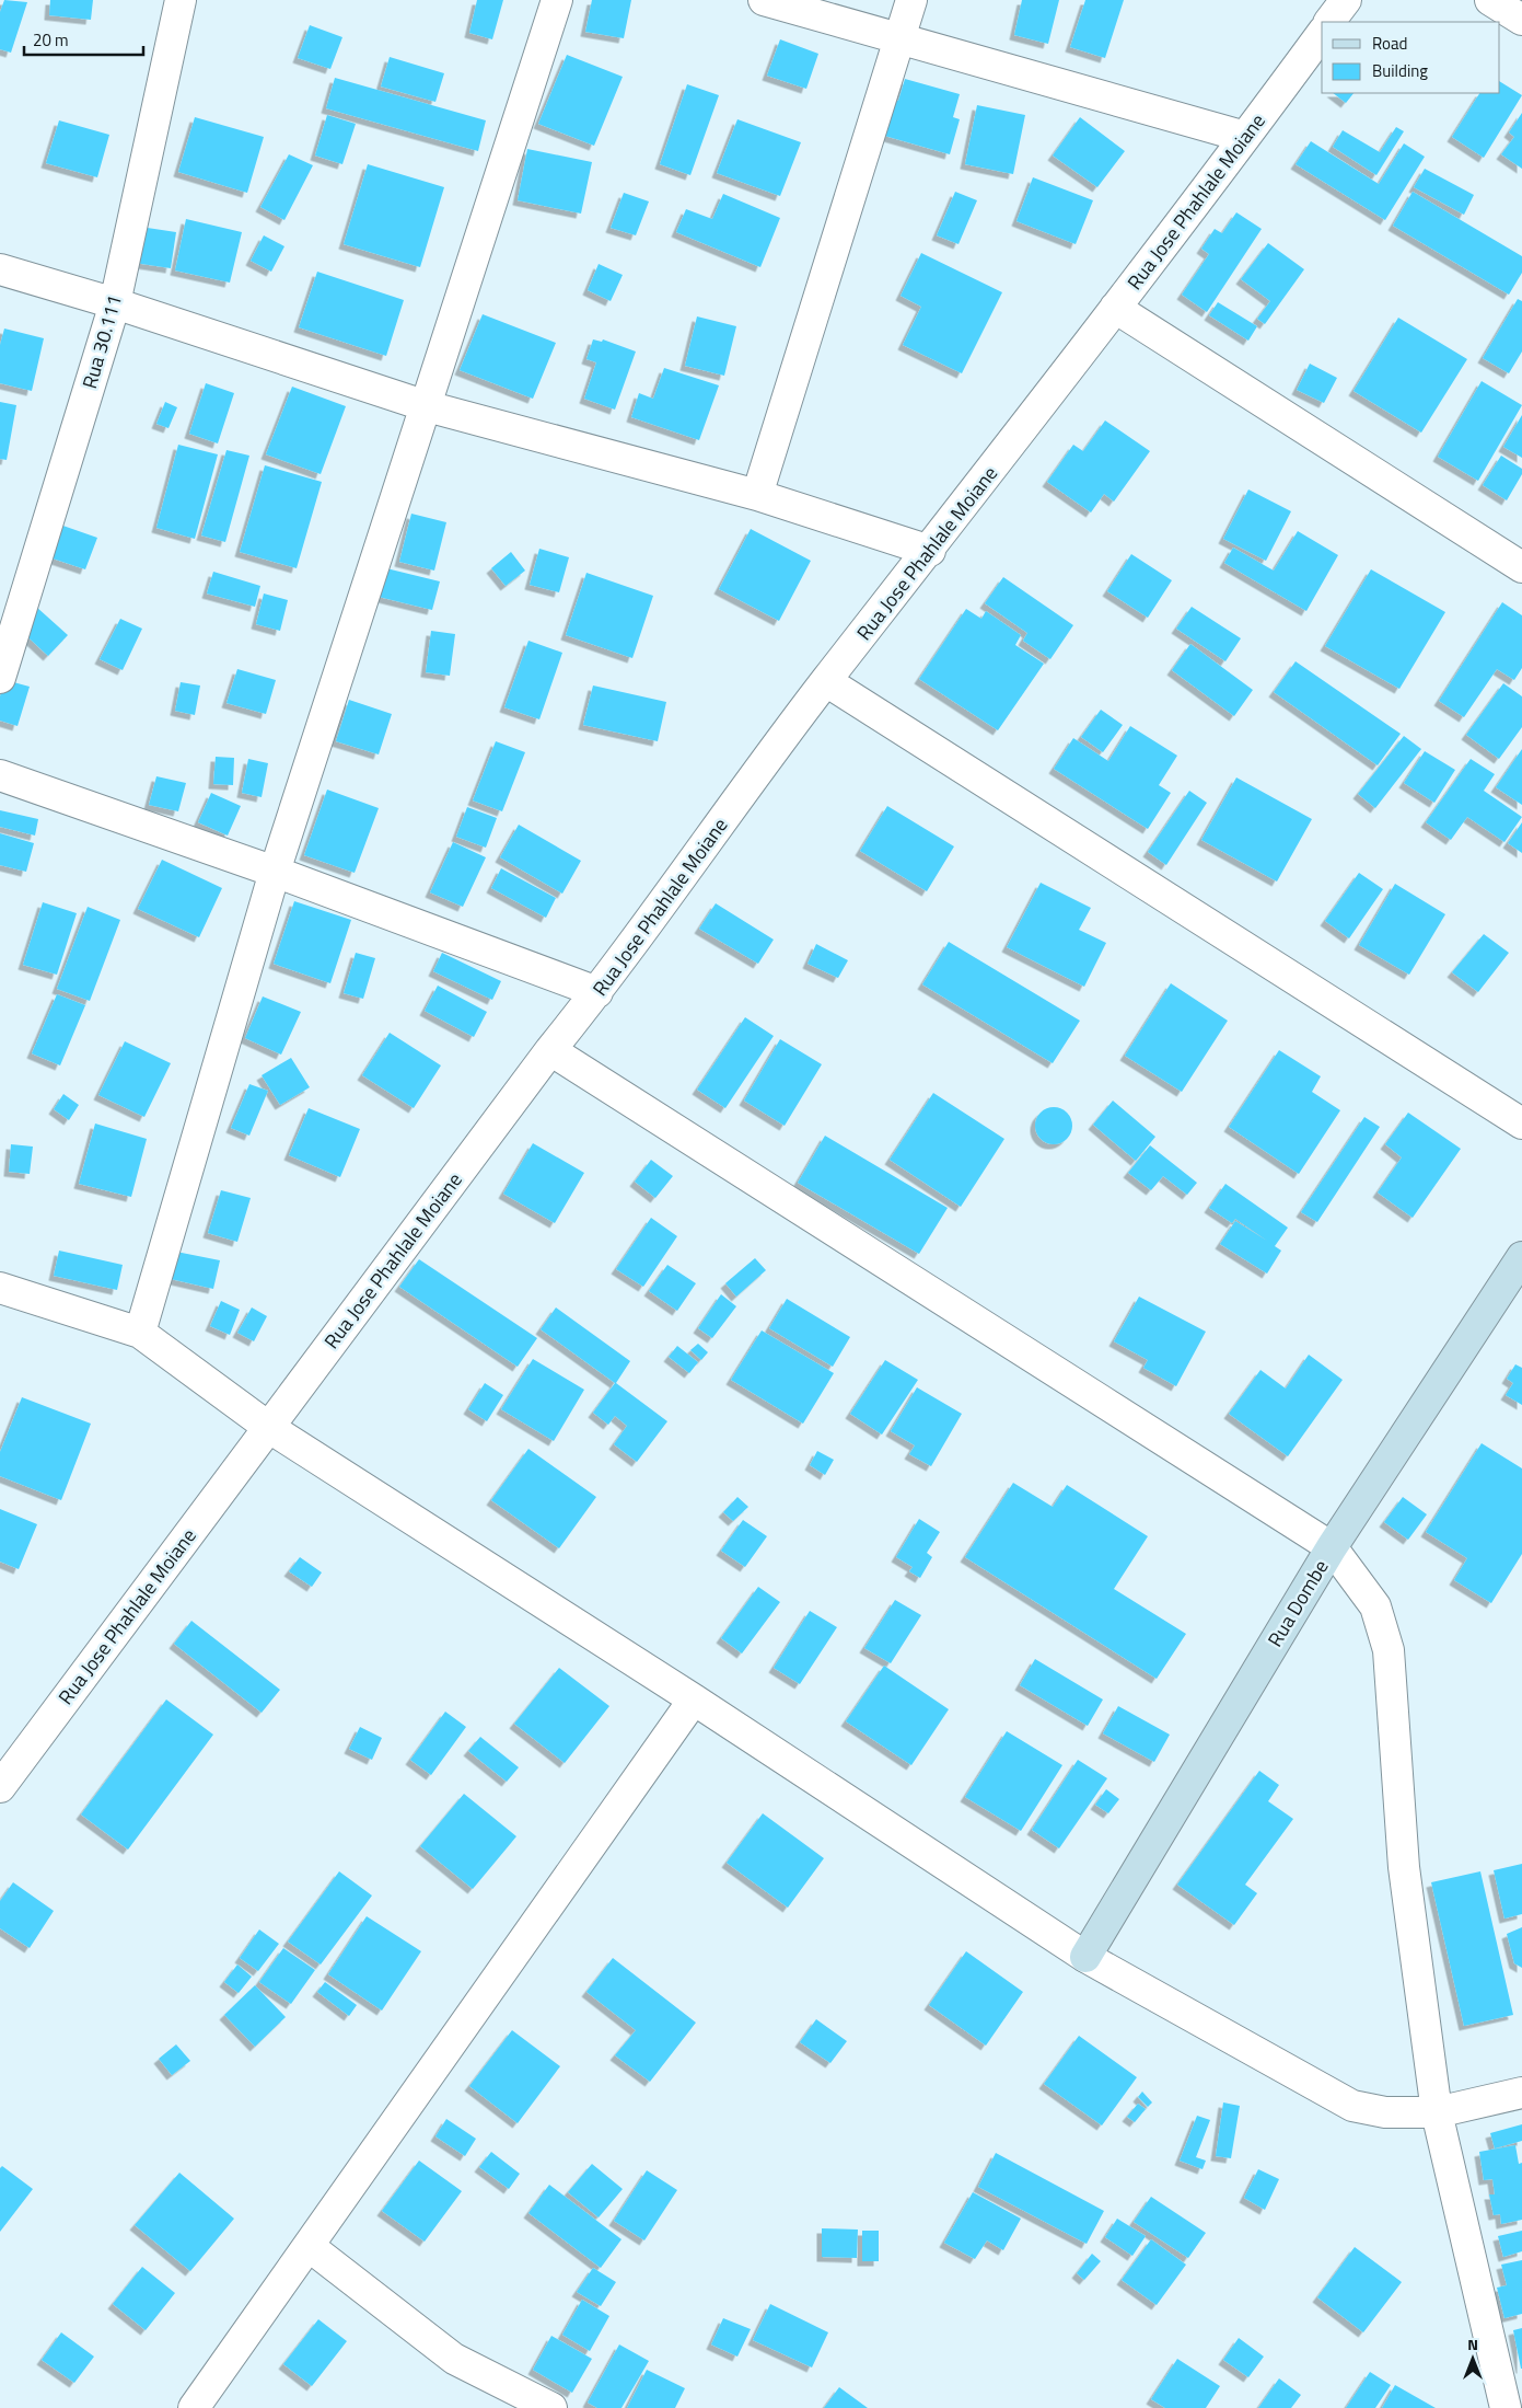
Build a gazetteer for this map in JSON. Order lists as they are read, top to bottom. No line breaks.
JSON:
{"streets":{"street":["Rua Jose Phahlale Moiane","Rua 30.111","Rua Dombe"]},"legend":["Road","Building"],"scale_bar":"20 m","north":"top"}
